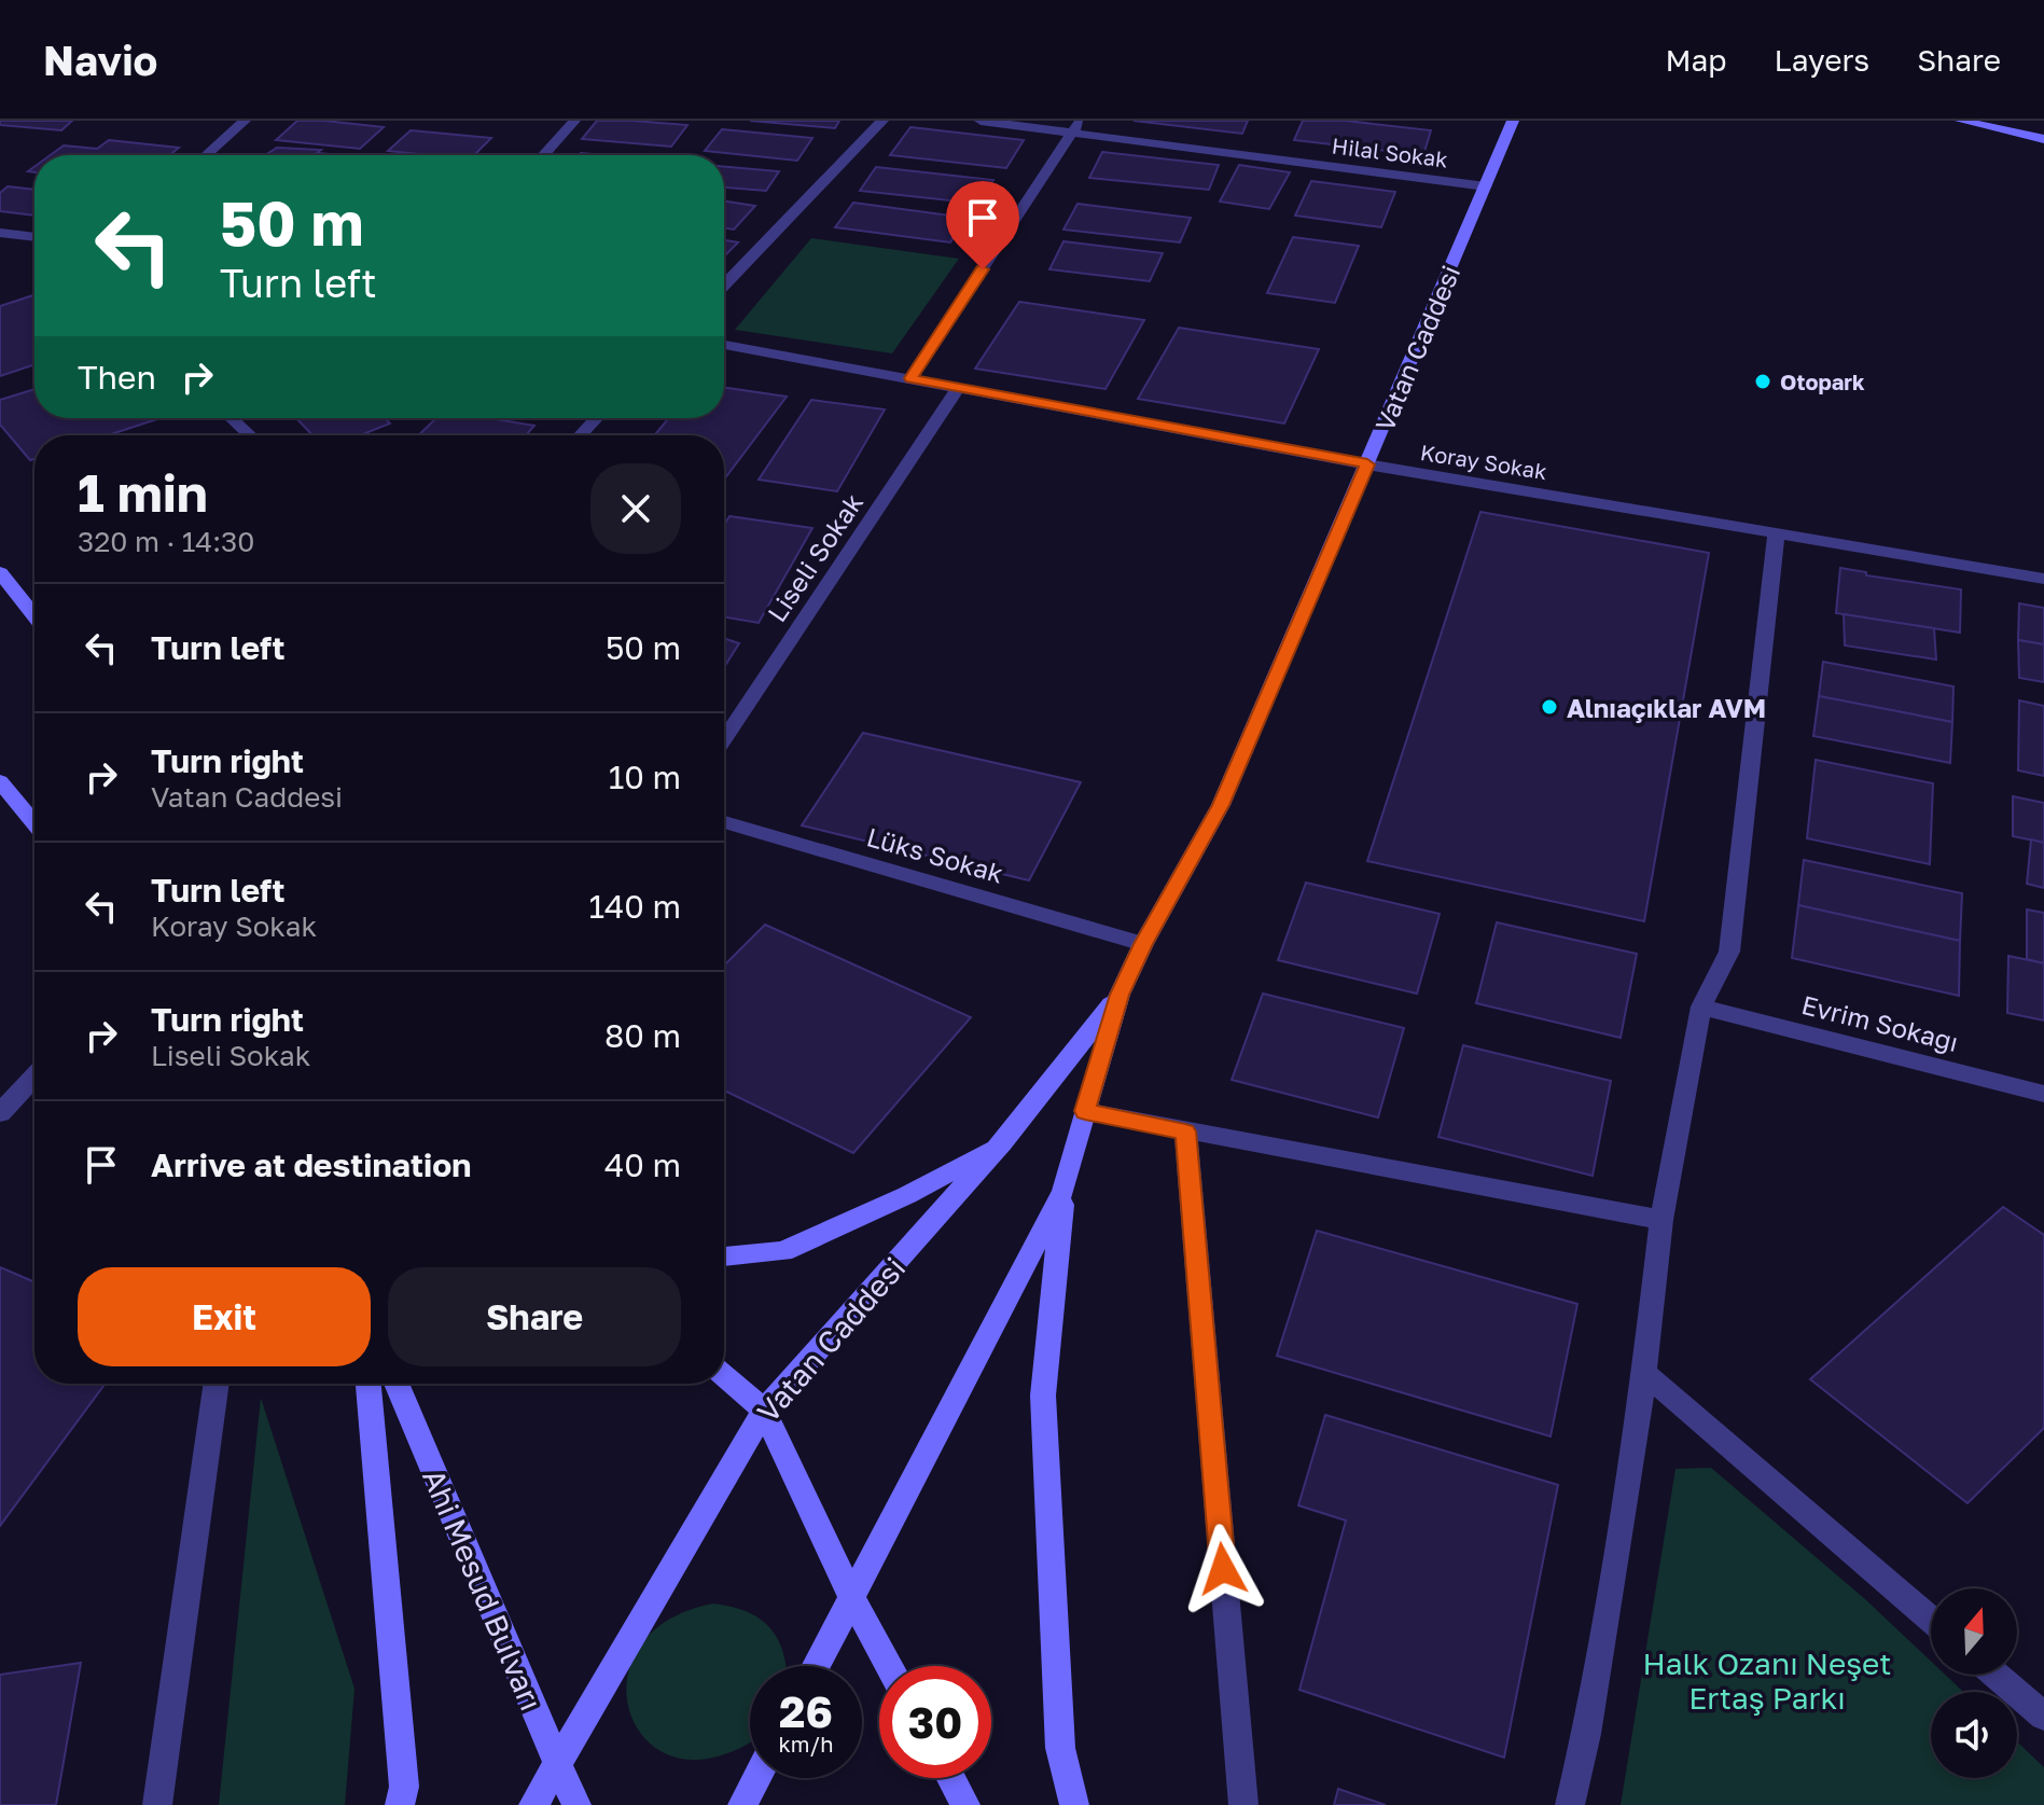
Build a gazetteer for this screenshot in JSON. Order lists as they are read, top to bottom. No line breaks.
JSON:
{"streets":{"main road":["Vatan Caddesi","Ahi Mesud Bulvarı"],"street":["Hilal Sokak","Koray Sokak","Liseli Sokak","Lüks Sokak","Evrim Sokağı"]},"crossings":[["Hilal Sokak","Vatan Caddesi"],["Vatan Caddesi","Koray Sokak"],["Vatan Caddesi","Lüks Sokak"],["Vatan Caddesi","Ahi Mesud Bulvarı"],["Koray Sokak","Liseli Sokak"]],"parks":["Halk Ozanı Neşet Ertaş Parkı"],"places":["Otopark","Alnıaçıklar AVM"],"north":"top","page":{"header":"Navio","nav":["Map","Layers","Share"],"turn":["50 m","Turn left"],"then":"Then","heading":["1 min","320 m · 14:30"],"list":[{"name":"Turn left","value":"50 m"},{"name":"Turn right","note":"Vatan Caddesi","value":"10 m"},{"name":"Turn left","note":"Koray Sokak","value":"140 m"},{"name":"Turn right","note":"Liseli Sokak","value":"80 m"},{"name":"Arrive at destination","value":"40 m"}],"buttons":["Exit","Share"],"speed":"26 km/h","limit":"30"}}
